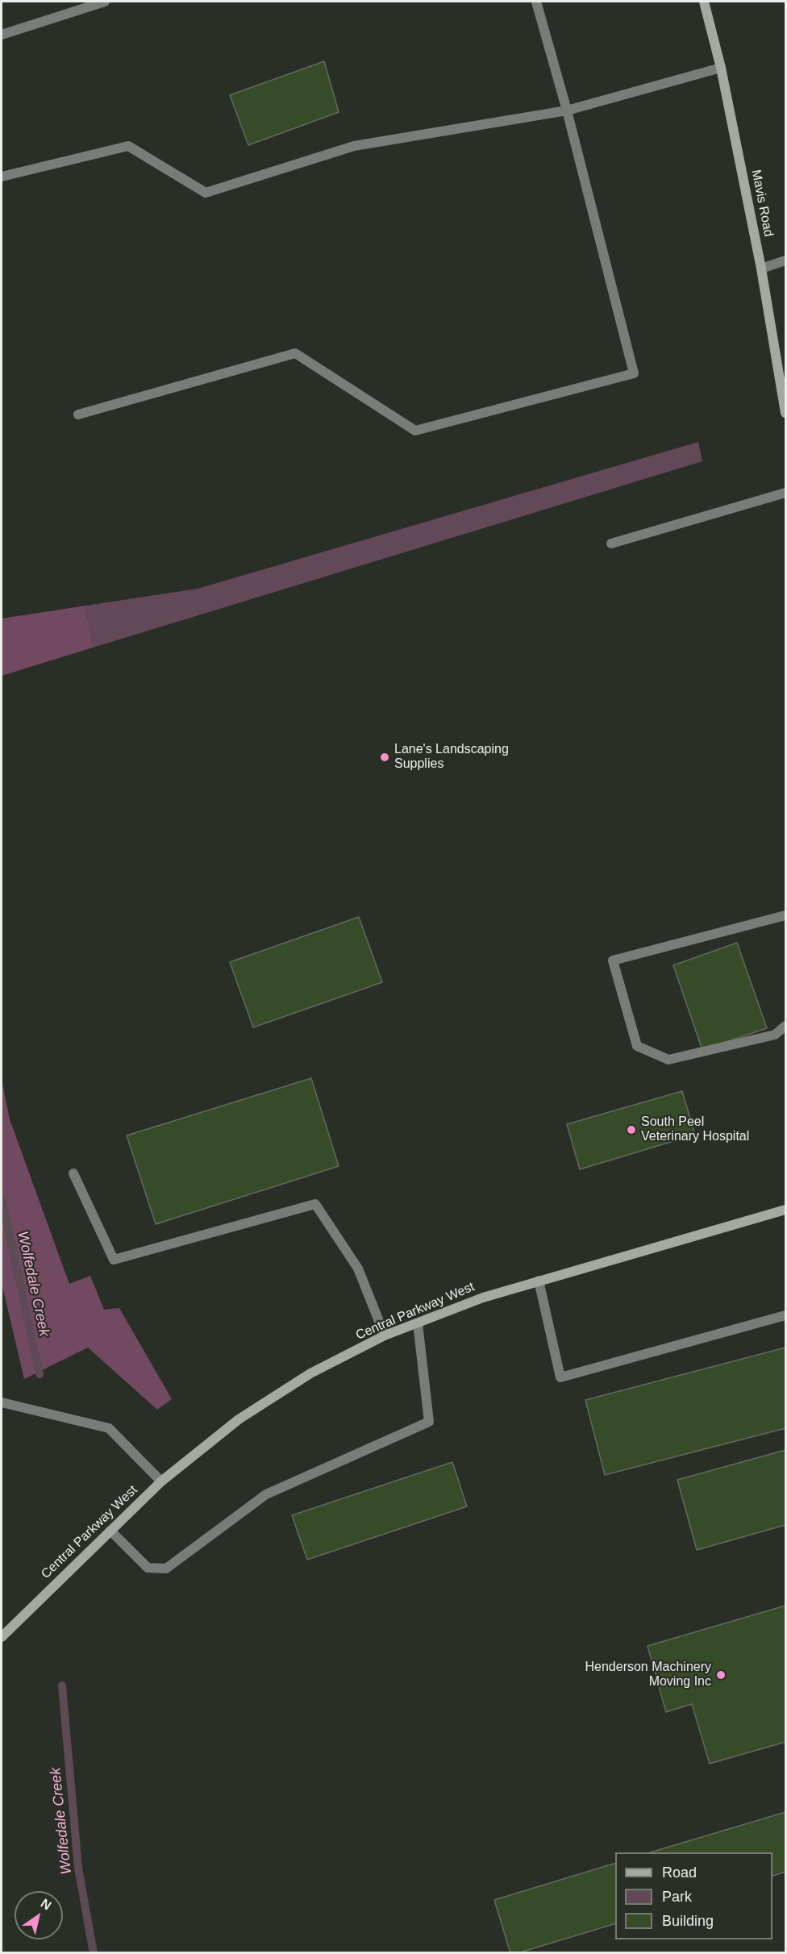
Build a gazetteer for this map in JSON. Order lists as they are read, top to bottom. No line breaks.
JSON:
{"streets":{"street":["Mavis Road","Central Parkway West"]},"water":["Wolfedale Creek"],"places":["Lane's Landscaping Supplies","South Peel Veterinary Hospital","Henderson Machinery Moving Inc"],"legend":["Road","Park","Building"],"north":"top right"}
